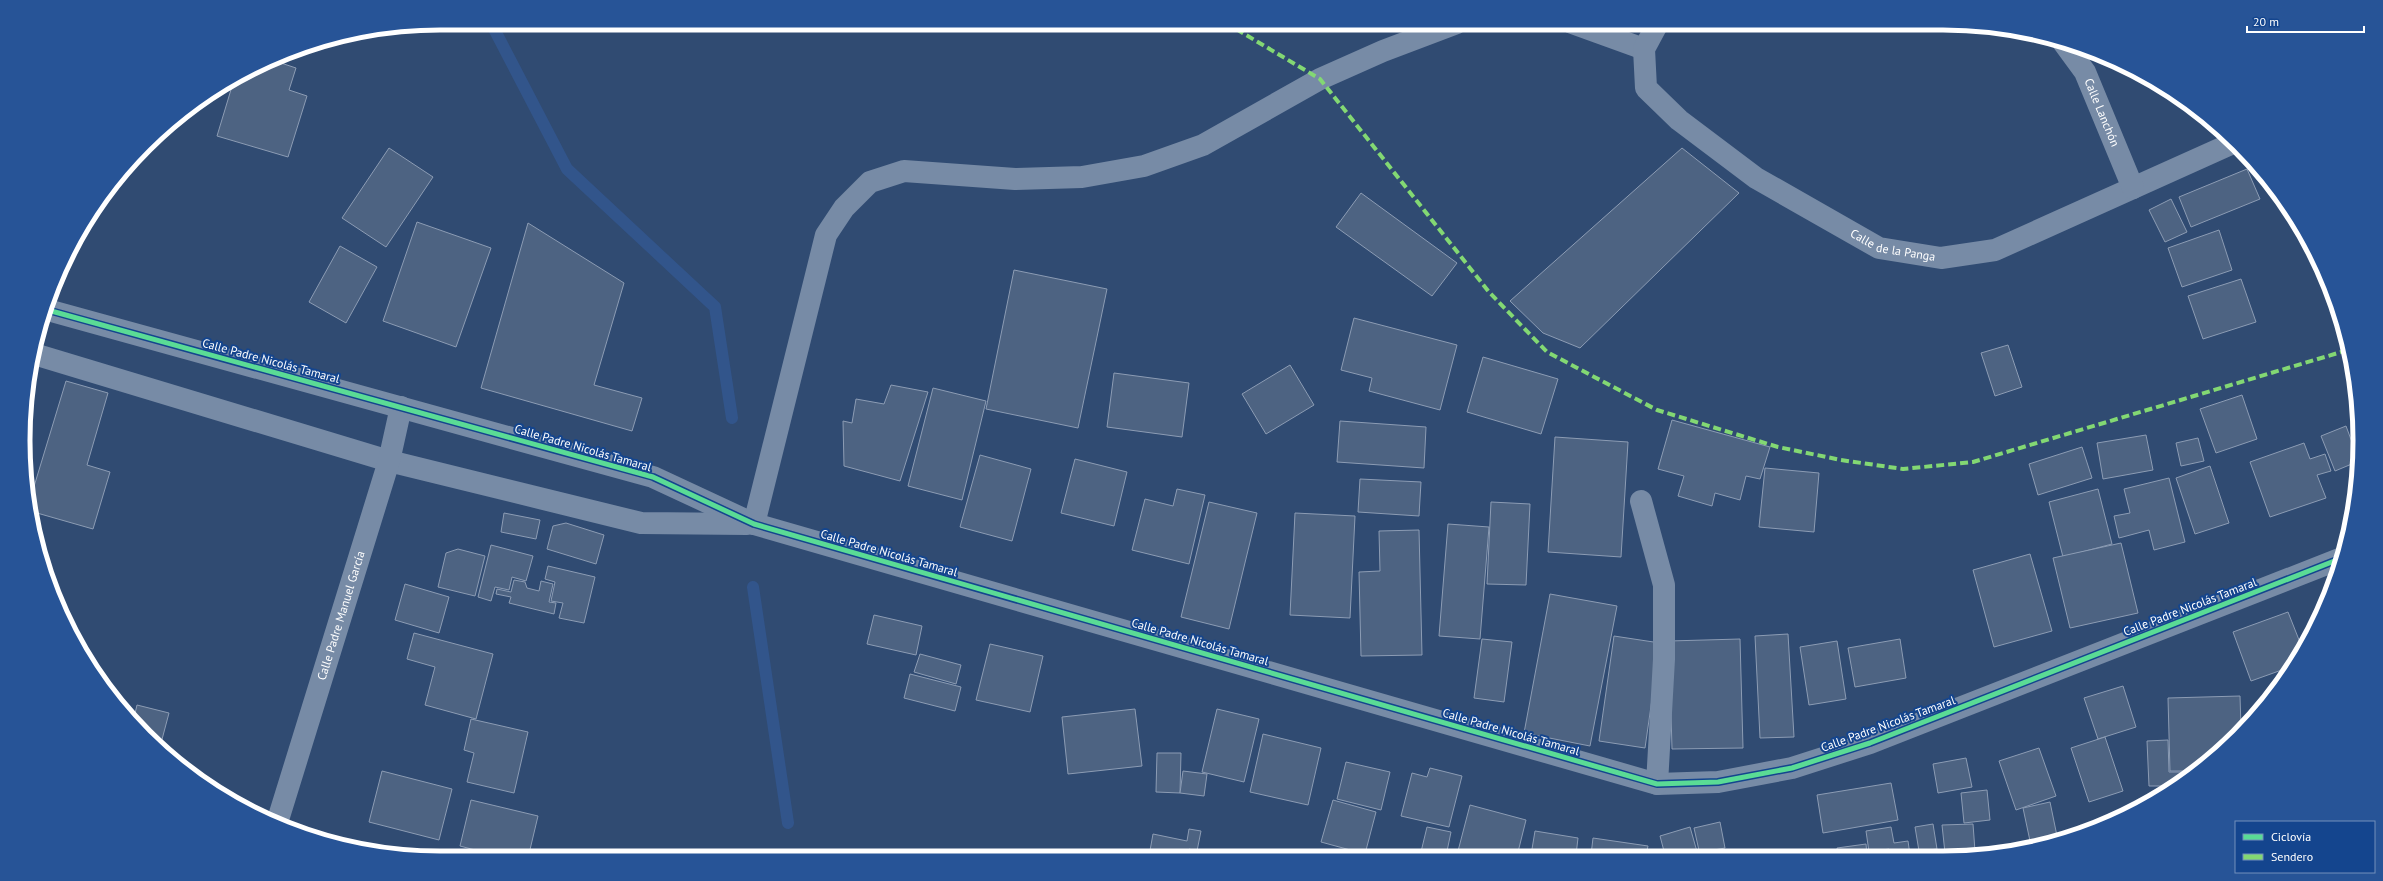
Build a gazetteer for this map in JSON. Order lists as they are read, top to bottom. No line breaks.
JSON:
{"streets":{"street":["Calle Lanchón","Calle de la Panga","Calle Padre Nicolás Tamaral","Calle Padre Manuel García"]},"crossings":[["Calle Lanchón","Calle de la Panga"],["Calle Padre Nicolás Tamaral","Calle Padre Manuel García"]],"legend":["Ciclovía","Sendero"],"scale_bar":"20 m"}
